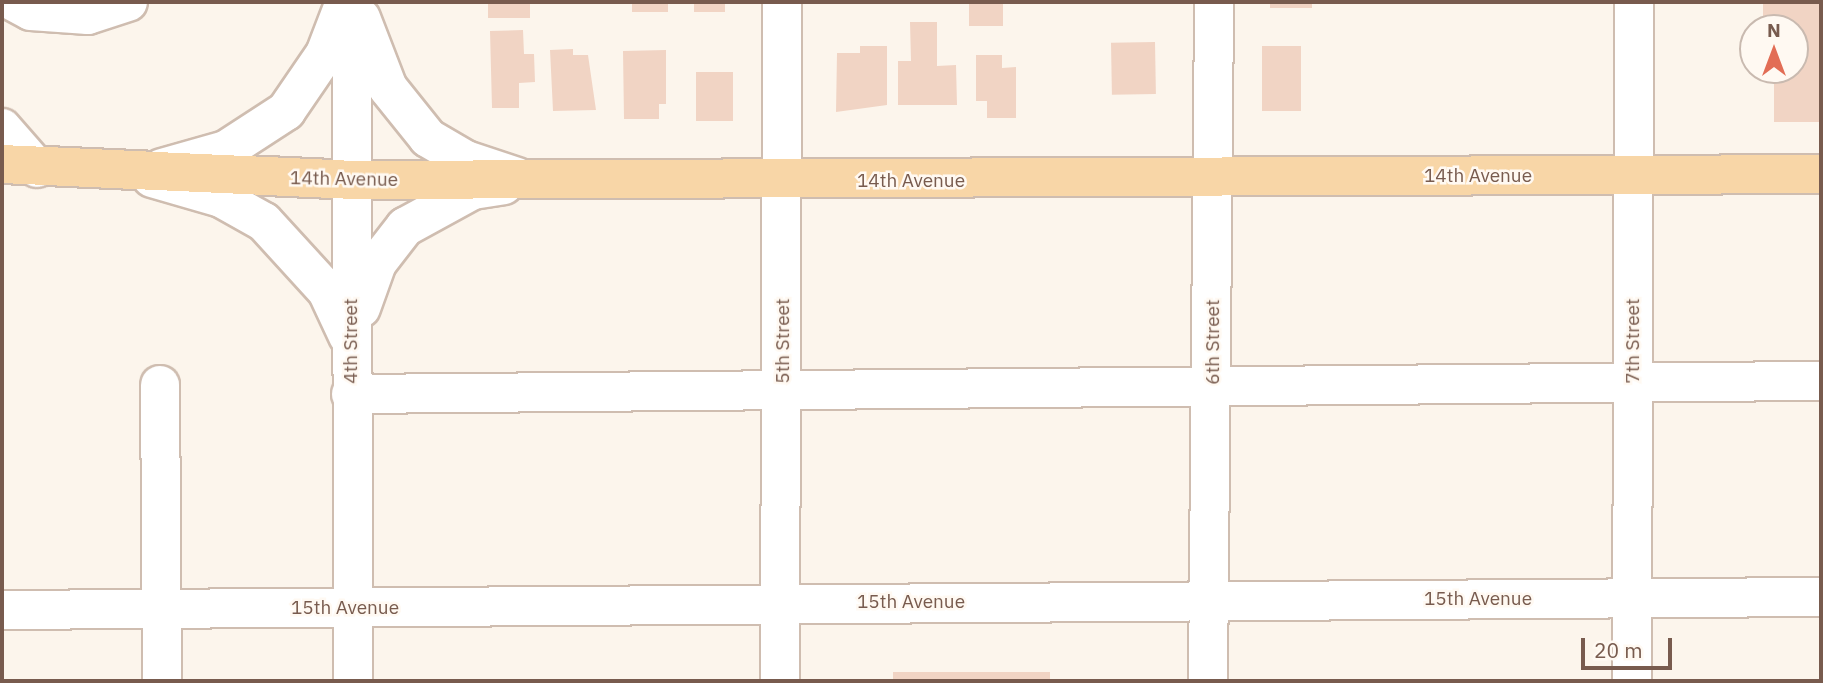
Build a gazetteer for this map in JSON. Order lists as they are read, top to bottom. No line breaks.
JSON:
{"streets":{"main road":["14th Avenue"],"street":["4th Street","5th Street","7th Street","6th Street","15th Avenue"]},"crossings":[["14th Avenue","4th Street"],["14th Avenue","5th Street"],["14th Avenue","7th Street"],["14th Avenue","6th Street"],["4th Street","15th Avenue"],["5th Street","15th Avenue"],["7th Street","15th Avenue"],["6th Street","15th Avenue"]],"scale_bar":"20 m","north":"top"}
